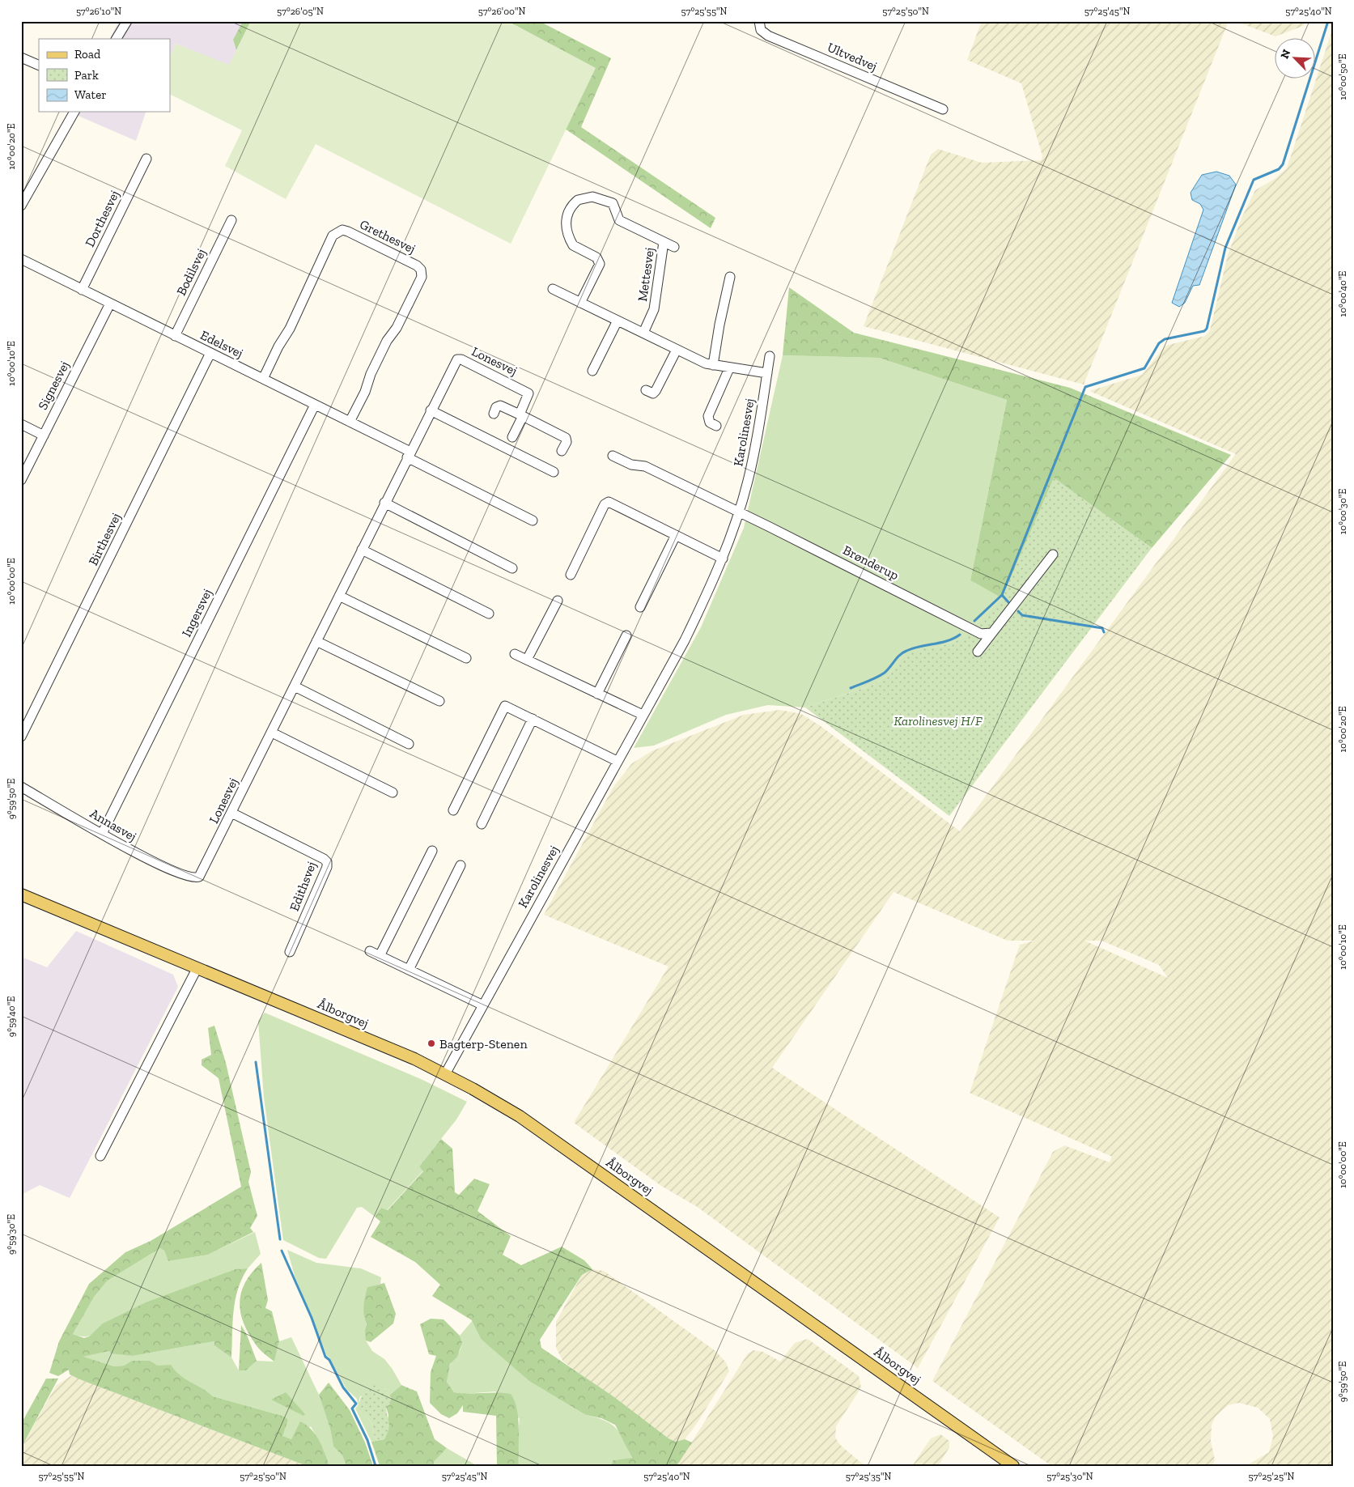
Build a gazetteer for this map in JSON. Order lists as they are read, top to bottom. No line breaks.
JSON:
{"streets":{"main road":["Ålborgvej"],"street":["Ultvedvej","Dorthesvej","Grethesvej","Bodilsvej","Mettesvej","Edelsvej","Lonesvej","Signesvej","Karolinesvej","Birthesvej","Brønderup","Ingersvej","Annasvej","Edithsvej"]},"crossings":[["Dorthesvej","Edelsvej"],["Grethesvej","Edelsvej"],["Bodilsvej","Edelsvej"],["Edelsvej","Lonesvej"],["Edelsvej","Signesvej"],["Edelsvej","Birthesvej"],["Edelsvej","Ingersvej"],["Lonesvej","Annasvej"],["Lonesvej","Edithsvej"],["Karolinesvej","Brønderup"],["Karolinesvej","Ålborgvej"],["Ingersvej","Annasvej"]],"parks":["Karolinesvej H/F"],"places":["Bagterp-Stenen"],"legend":["Road","Park","Water"],"north":"top left","coordinates":["57°26'10\"N","57°26'05\"N","57°26'00\"N","57°25'55\"N","57°25'50\"N","57°25'45\"N","57°25'40\"N","10°00'50\"E","10°00'20\"E","10°00'40\"E","10°00'10\"E","10°00'30\"E","10°00'00\"E","9°59'50\"E","9°59'40\"E","9°59'30\"E","57°25'35\"N","57°25'30\"N","57°25'25\"N"]}
